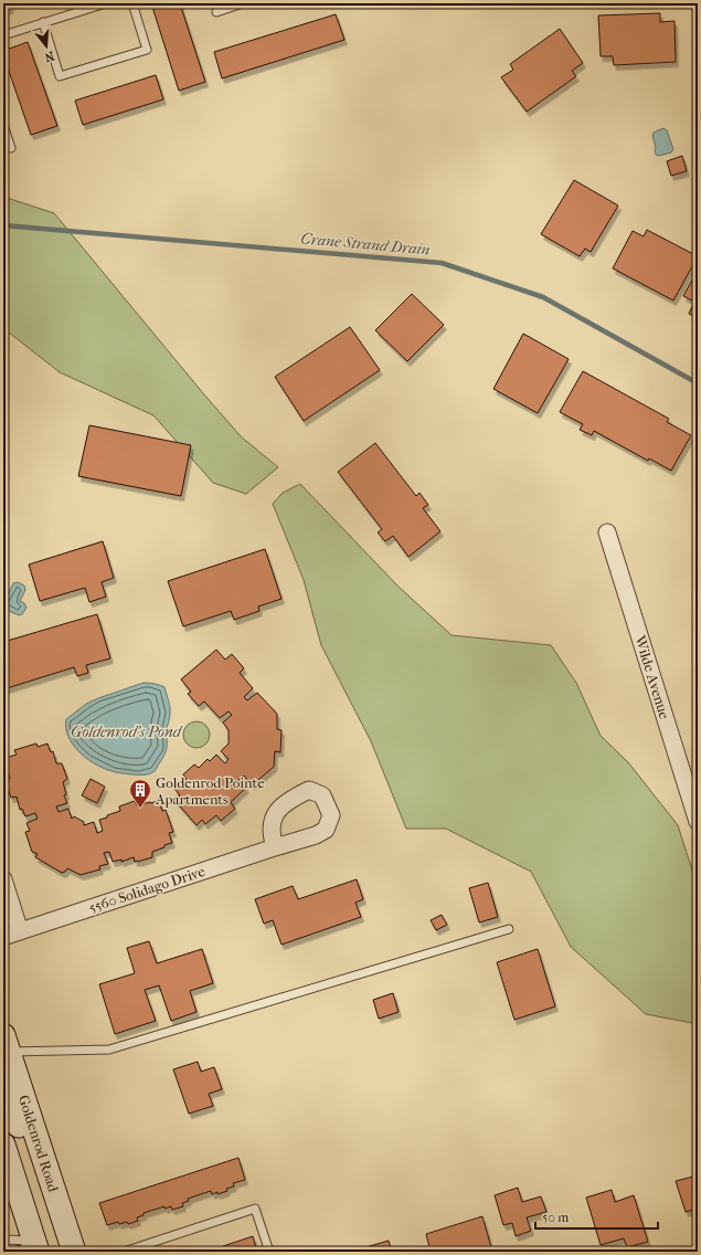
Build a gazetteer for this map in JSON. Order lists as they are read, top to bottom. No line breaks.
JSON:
{"streets":{"main road":["Goldenrod Road"],"street":["Wilde Avenue","5560 Solidago Drive"]},"water":["Crane Strand Drain","Goldenrod's Pond"],"places":{"building":["Goldenrod Pointe Apartments"]},"scale_bar":"50 m","north":"bottom"}
